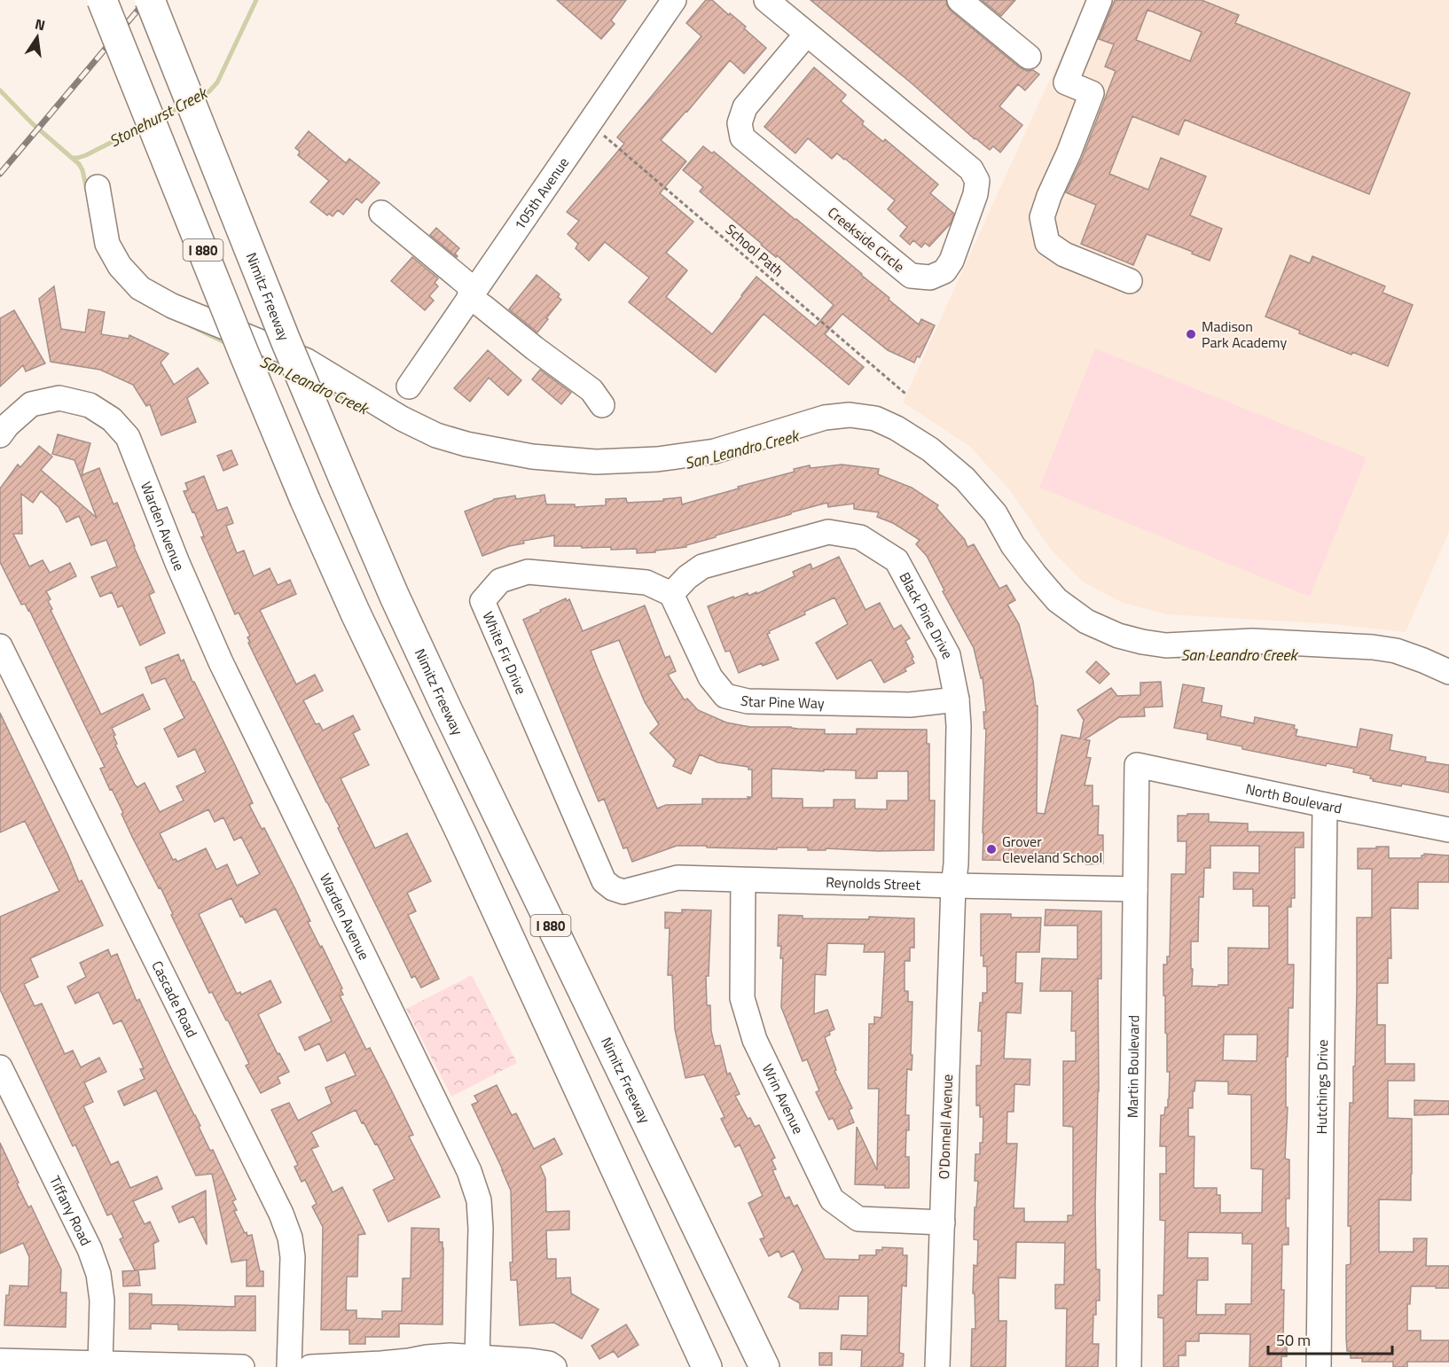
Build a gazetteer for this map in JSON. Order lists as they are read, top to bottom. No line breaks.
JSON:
{"streets":{"highway":["I 880","Nimitz Freeway"],"street":["105th Avenue","Creekside Circle","Warden Avenue","Black Pine Drive","White Fir Drive","Star Pine Way","North Boulevard","Reynolds Street","Cascade Road","Martin Boulevard","Hutchings Drive","Wrin Avenue","O'Donnell Avenue","Tiffany Road"],"path":["School Path"]},"crossings":[["105th Avenue","School Path"],["Black Pine Drive","White Fir Drive"],["Black Pine Drive","Star Pine Way"],["Black Pine Drive","Reynolds Street"],["Black Pine Drive","O'Donnell Avenue"],["White Fir Drive","Star Pine Way"],["White Fir Drive","Reynolds Street"],["North Boulevard","Martin Boulevard"],["North Boulevard","Hutchings Drive"],["Reynolds Street","Martin Boulevard"],["Reynolds Street","Wrin Avenue"],["Reynolds Street","O'Donnell Avenue"],["Wrin Avenue","O'Donnell Avenue"]],"water":["Stonehurst Creek","San Leandro Creek"],"places":["Madison Park Academy","Grover Cleveland School"],"scale_bar":"50 m","north":"top"}
